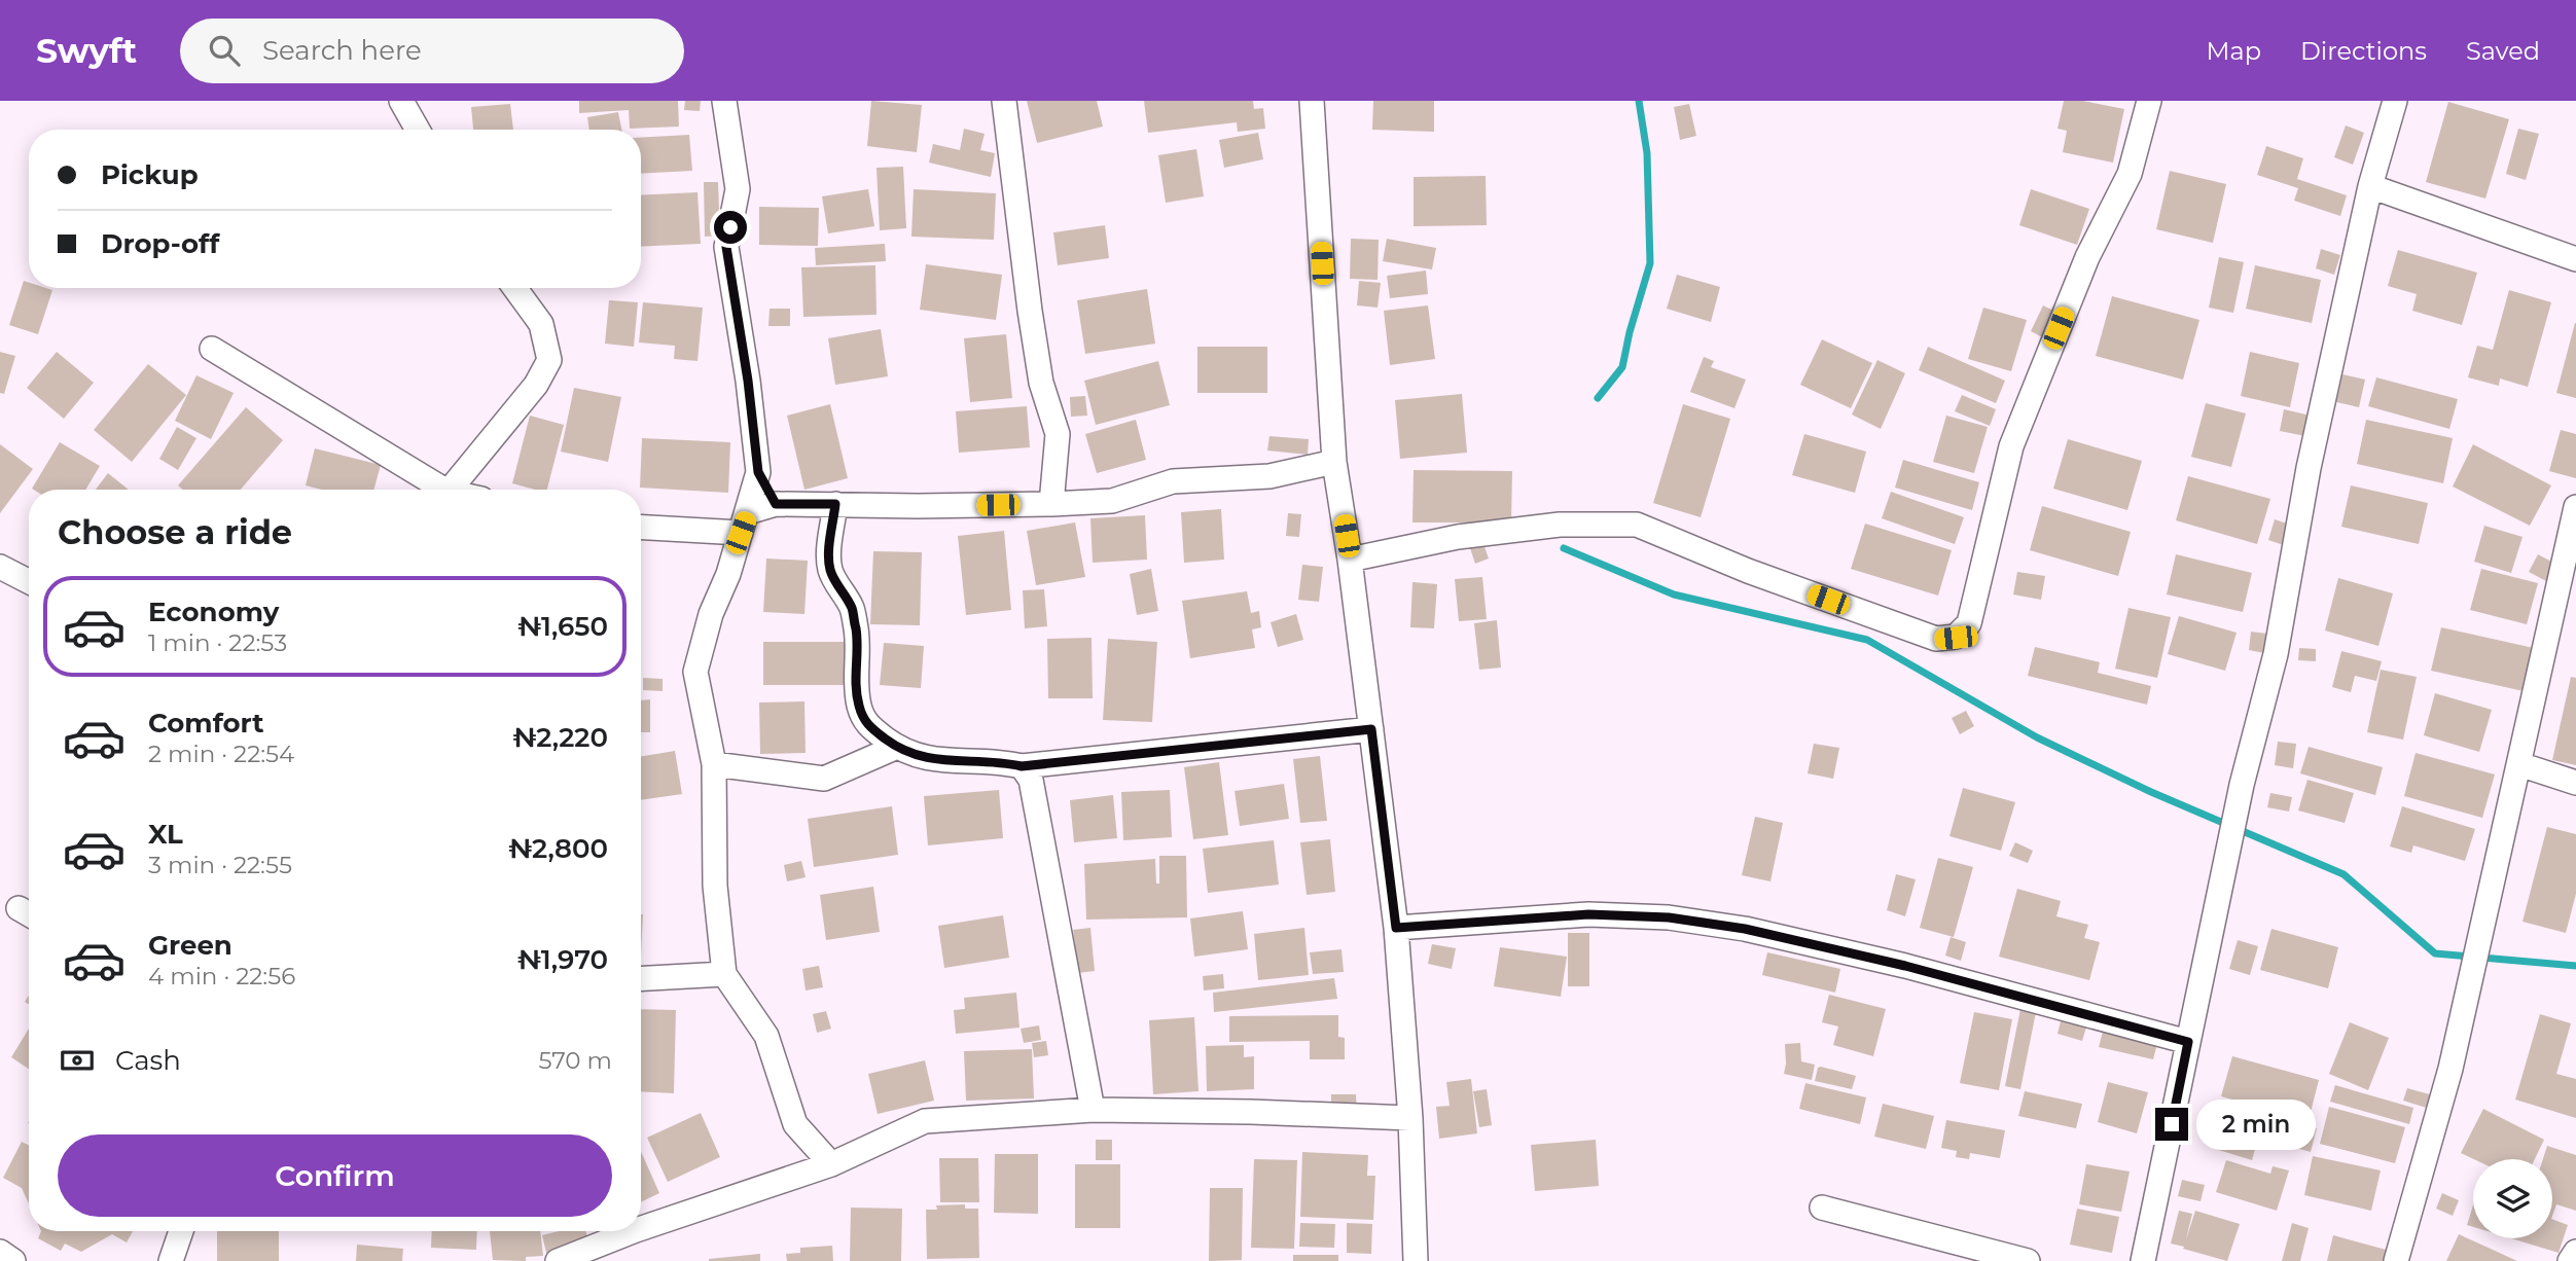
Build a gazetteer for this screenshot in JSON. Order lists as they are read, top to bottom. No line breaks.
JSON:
{"page":{"header":"Swyft","search":"Search here","nav":["Map","Directions","Saved"],"banner":["Pickup","Drop-off"],"heading":"Choose a ride","list":[{"name":"Economy","note":"1 min · 22:53","value":"₦1,650"},{"name":"Comfort","note":"2 min · 22:54","value":"₦2,220"},{"name":"XL","note":"3 min · 22:55","value":"₦2,800"},{"name":"Green","note":"4 min · 22:56","value":"₦1,970"}],"pay":["Cash","570 m"],"bubble":"2 min","buttons":"Confirm"}}
